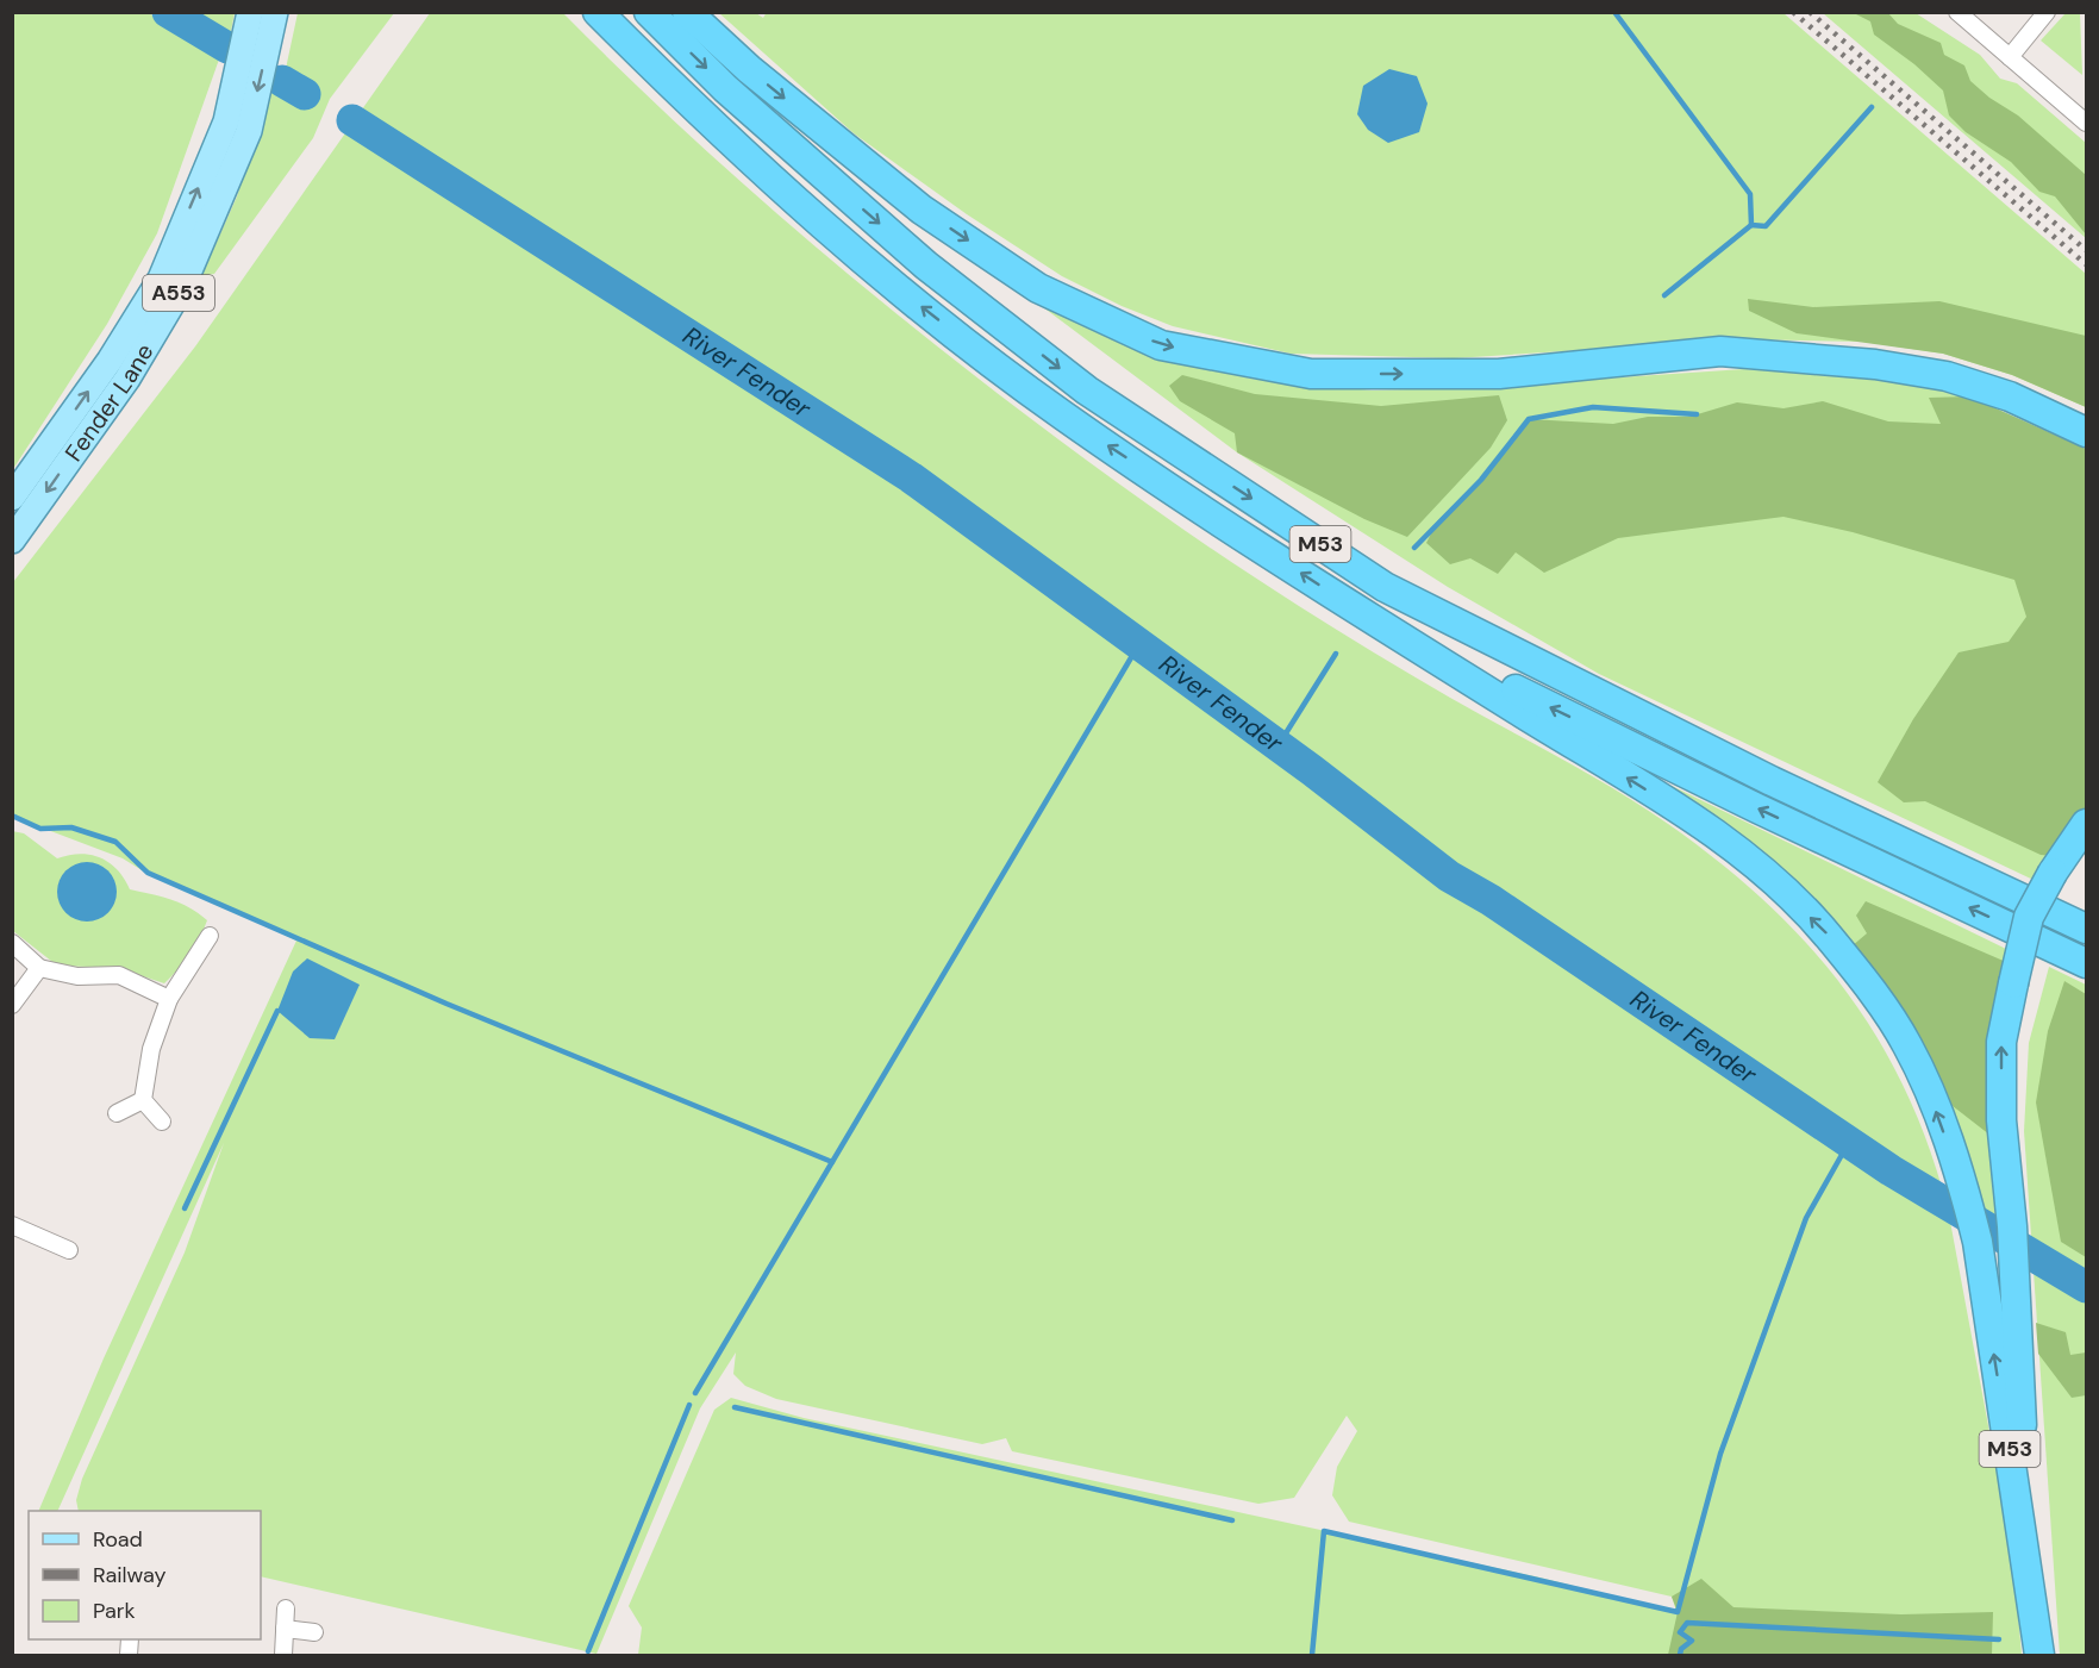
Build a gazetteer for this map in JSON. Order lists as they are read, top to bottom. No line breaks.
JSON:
{"streets":{"highway":["M53"],"main road":["A553","Fender Lane"]},"water":["River Fender"],"legend":["Road","Railway","Park"]}
